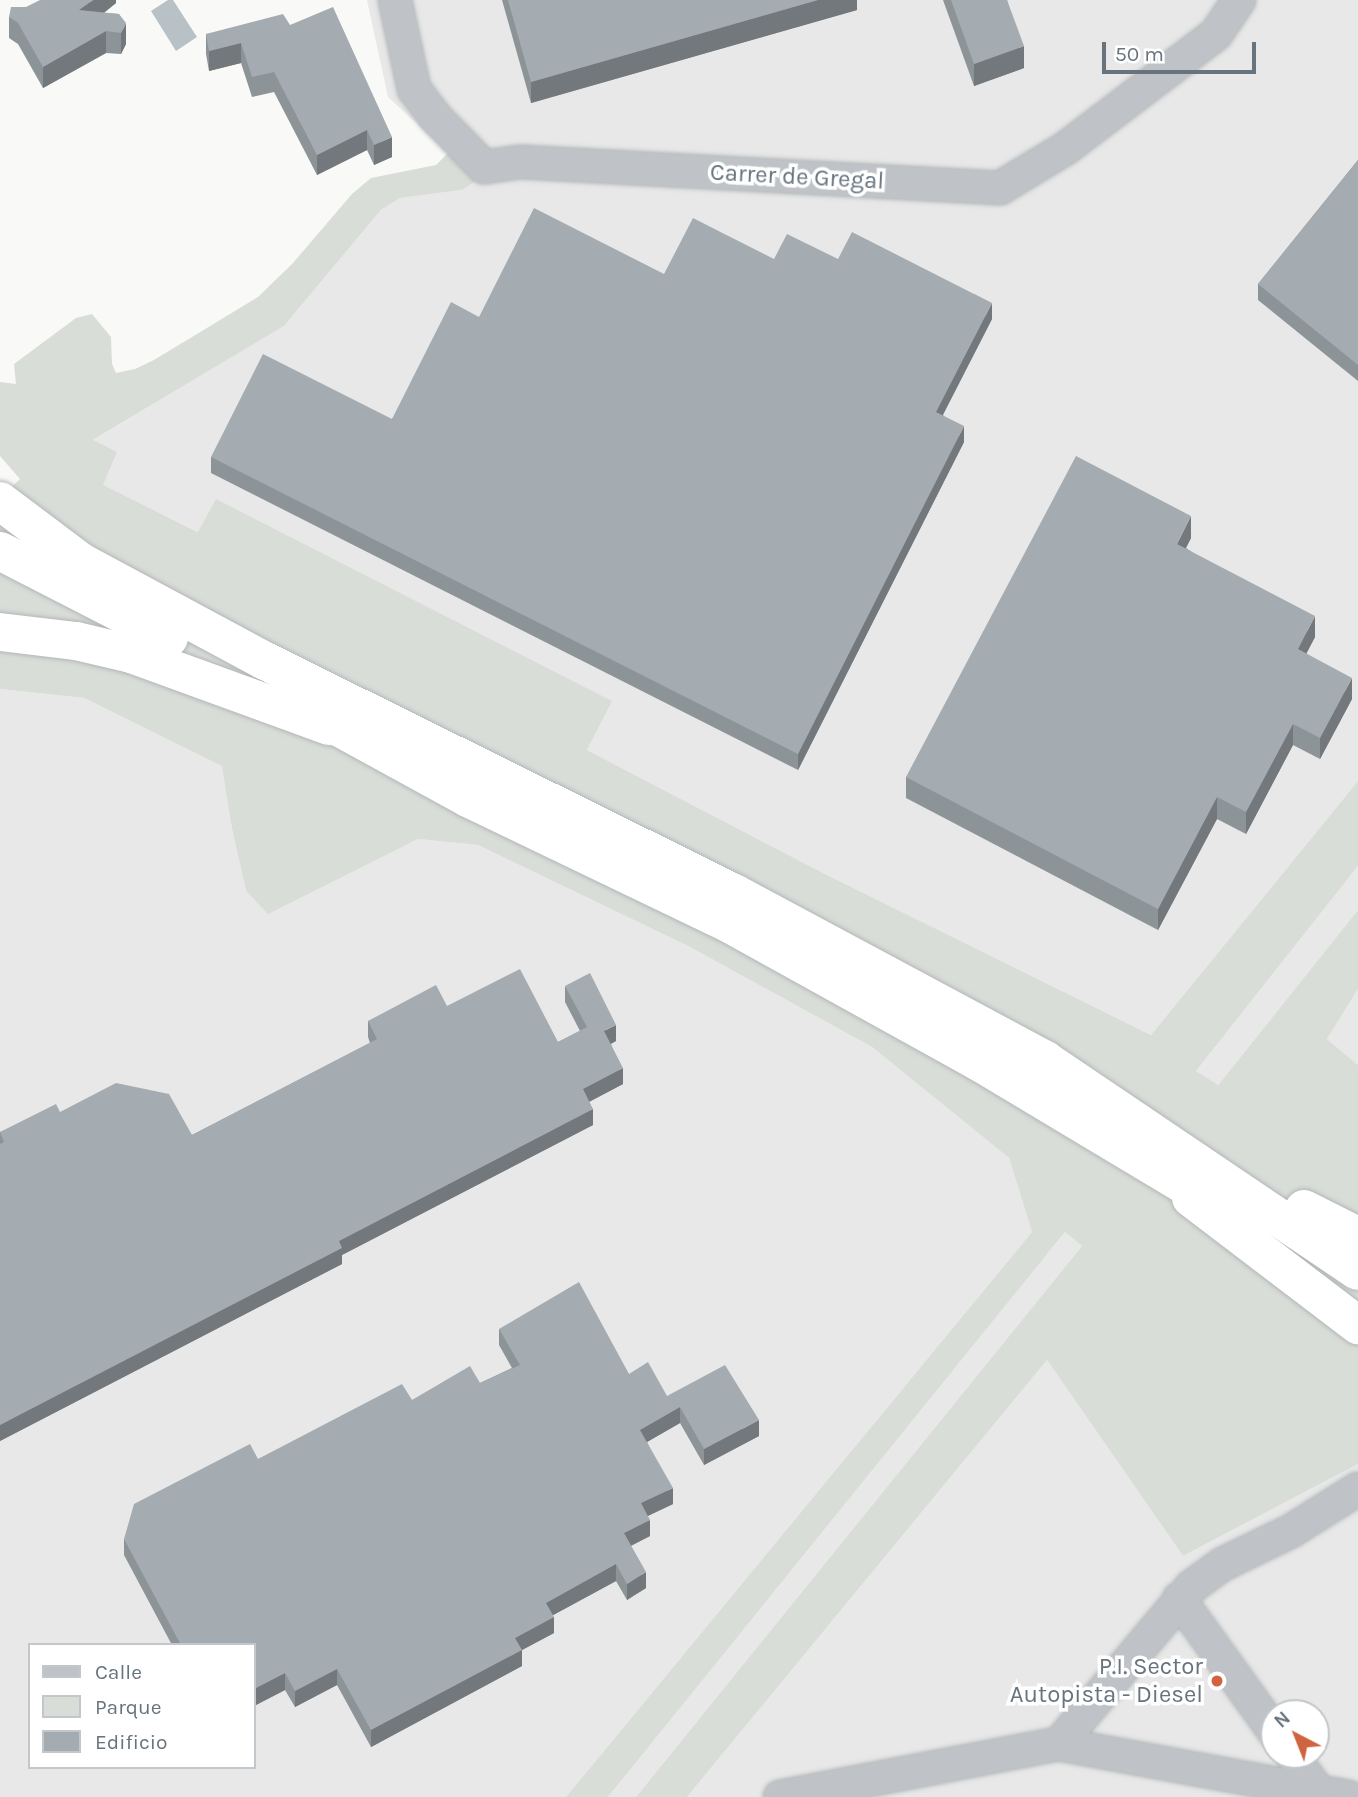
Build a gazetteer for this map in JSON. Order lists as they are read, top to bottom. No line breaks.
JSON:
{"streets":{"street":["Carrer de Gregal"]},"places":["P.I. Sector Autopista - Diesel"],"legend":["Calle","Parque","Edificio"],"scale_bar":"50 m","north":"top left"}
